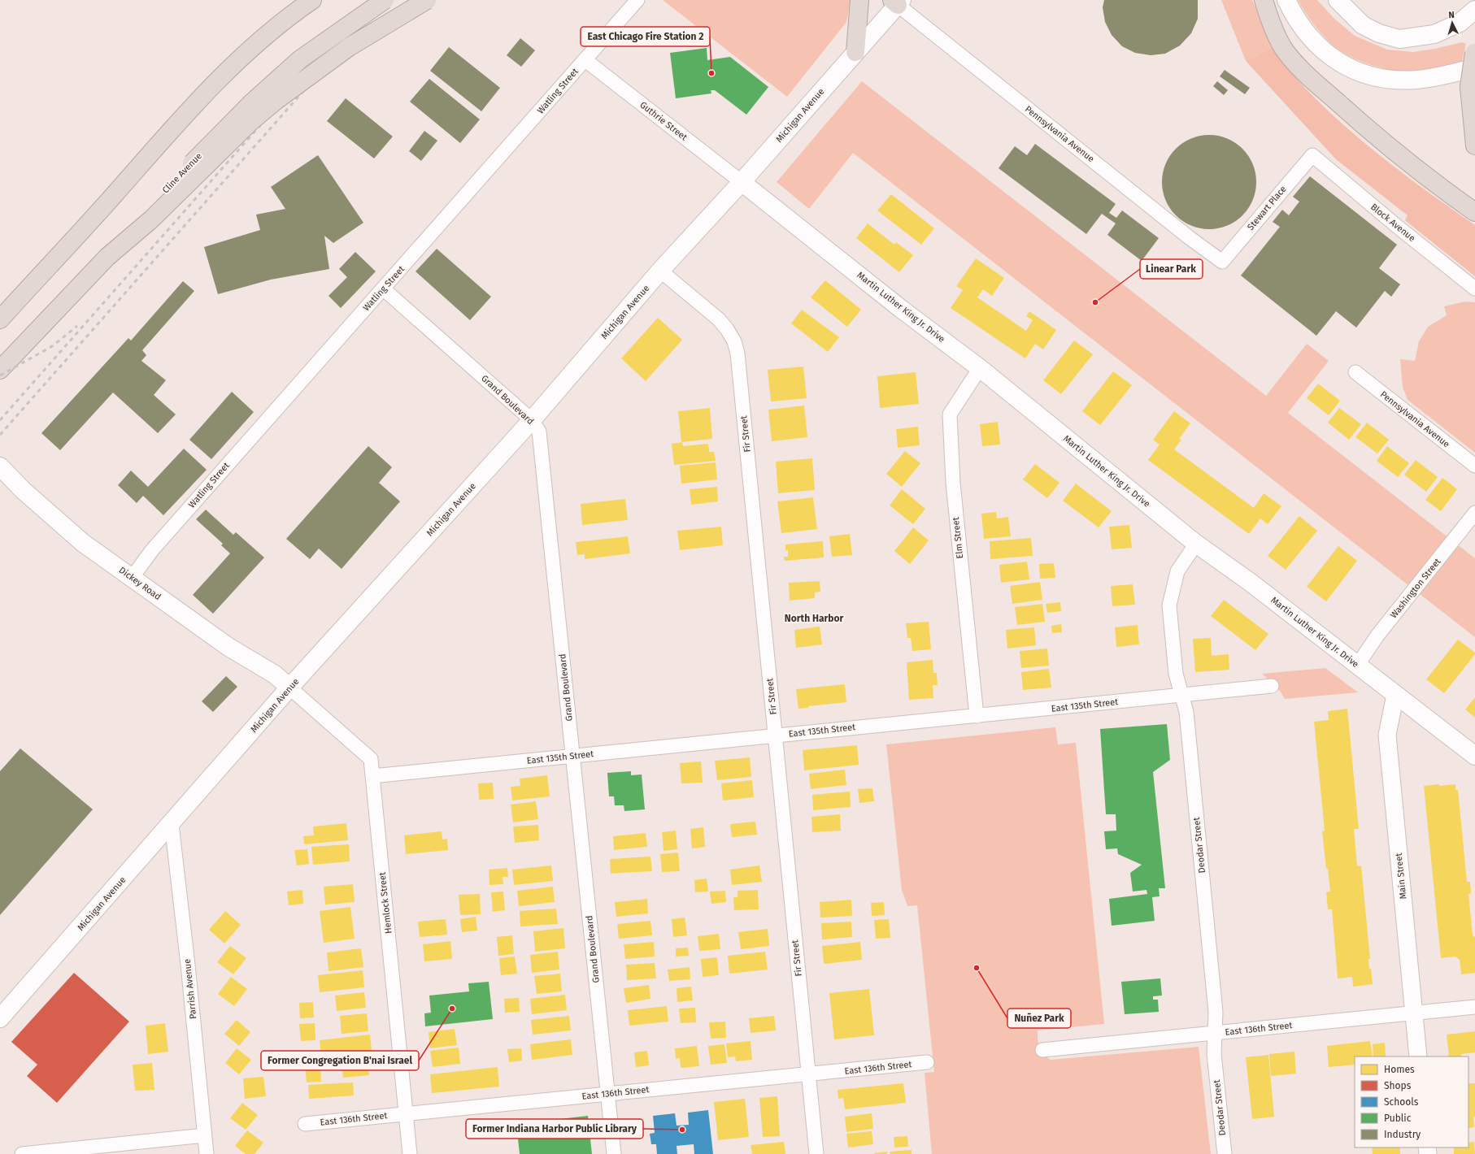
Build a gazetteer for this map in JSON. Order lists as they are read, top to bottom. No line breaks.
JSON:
{"streets":{"highway":["Cline Avenue"],"main road":["Michigan Avenue","Martin Luther King Jr. Drive","Dickey Road"],"street":["Watling Street","Guthrie Street","Pennsylvania Avenue","Stewart Place","Block Avenue","Grand Boulevard","Fir Street","Elm Street","Washington Street","East 135th Street","Deodar Street","Main Street","Hemlock Street","Parrish Avenue","East 136th Street"]},"crossings":[["Watling Street","Guthrie Street"],["Watling Street","Grand Boulevard"],["Watling Street","Dickey Road"],["Michigan Avenue","Guthrie Street"],["Michigan Avenue","Pennsylvania Avenue"],["Michigan Avenue","Martin Luther King Jr. Drive"],["Michigan Avenue","Grand Boulevard"],["Michigan Avenue","Fir Street"],["Michigan Avenue","Dickey Road"],["Michigan Avenue","Hemlock Street"],["Michigan Avenue","Parrish Avenue"],["Guthrie Street","Martin Luther King Jr. Drive"],["Pennsylvania Avenue","Stewart Place"],["Stewart Place","Block Avenue"],["Martin Luther King Jr. Drive","Elm Street"],["Martin Luther King Jr. Drive","Washington Street"],["Martin Luther King Jr. Drive","Deodar Street"],["Martin Luther King Jr. Drive","Main Street"],["Grand Boulevard","East 135th Street"],["Grand Boulevard","East 136th Street"],["Fir Street","East 135th Street"],["Fir Street","East 136th Street"],["Elm Street","East 135th Street"],["Dickey Road","Hemlock Street"],["East 135th Street","Deodar Street"],["East 135th Street","Hemlock Street"],["Deodar Street","East 136th Street"],["Main Street","East 136th Street"],["Hemlock Street","East 136th Street"]],"districts":["North Harbor"],"places":["East Chicago Fire Station 2","Linear Park","Nuñez Park","Former Congregation B'nai Israel","Former Indiana Harbor Public Library"],"legend":["Homes","Shops","Schools","Public","Industry"],"north":"top"}
